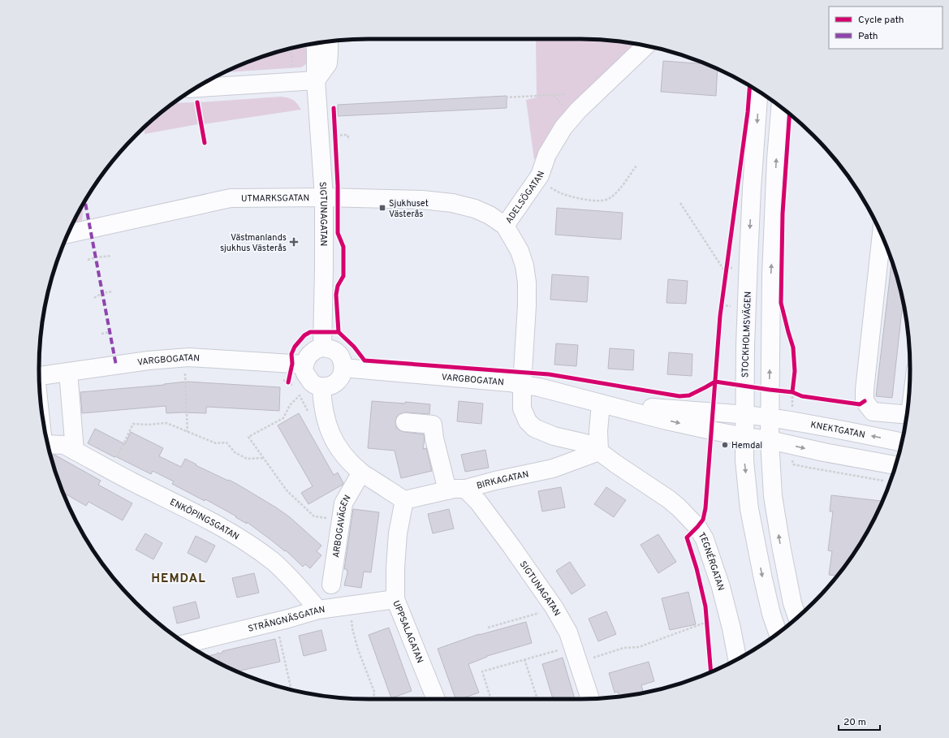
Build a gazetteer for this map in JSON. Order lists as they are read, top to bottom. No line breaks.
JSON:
{"streets":{"street":["ADELSÖGATAN","UTMARKSGATAN","SIGTUNAGATAN","STOCKHOLMSVÄGEN","VARGBOGATAN","KNEKTGATAN","BIRKAGATAN","ENKÖPINGSGATAN","ARBOGAVÄGEN","TEGNÉRGATAN","STRÄNGNÄSGATAN","UPPSALAGATAN"]},"crossings":[["ADELSÖGATAN","UTMARKSGATAN"],["ADELSÖGATAN","VARGBOGATAN"],["ADELSÖGATAN","TEGNÉRGATAN"],["UTMARKSGATAN","SIGTUNAGATAN"],["SIGTUNAGATAN","VARGBOGATAN"],["SIGTUNAGATAN","BIRKAGATAN"],["STOCKHOLMSVÄGEN","VARGBOGATAN"],["VARGBOGATAN","KNEKTGATAN"],["VARGBOGATAN","TEGNÉRGATAN"],["BIRKAGATAN","TEGNÉRGATAN"],["BIRKAGATAN","UPPSALAGATAN"],["ENKÖPINGSGATAN","STRÄNGNÄSGATAN"],["STRÄNGNÄSGATAN","UPPSALAGATAN"]],"districts":["HEMDAL"],"places":{"transit":["Sjukhuset Västerås"],"health":["Västmanlands sjukhus Västerås"],"other":["Hemdal"]},"legend":["Cycle path","Path"],"scale_bar":"20 m"}
